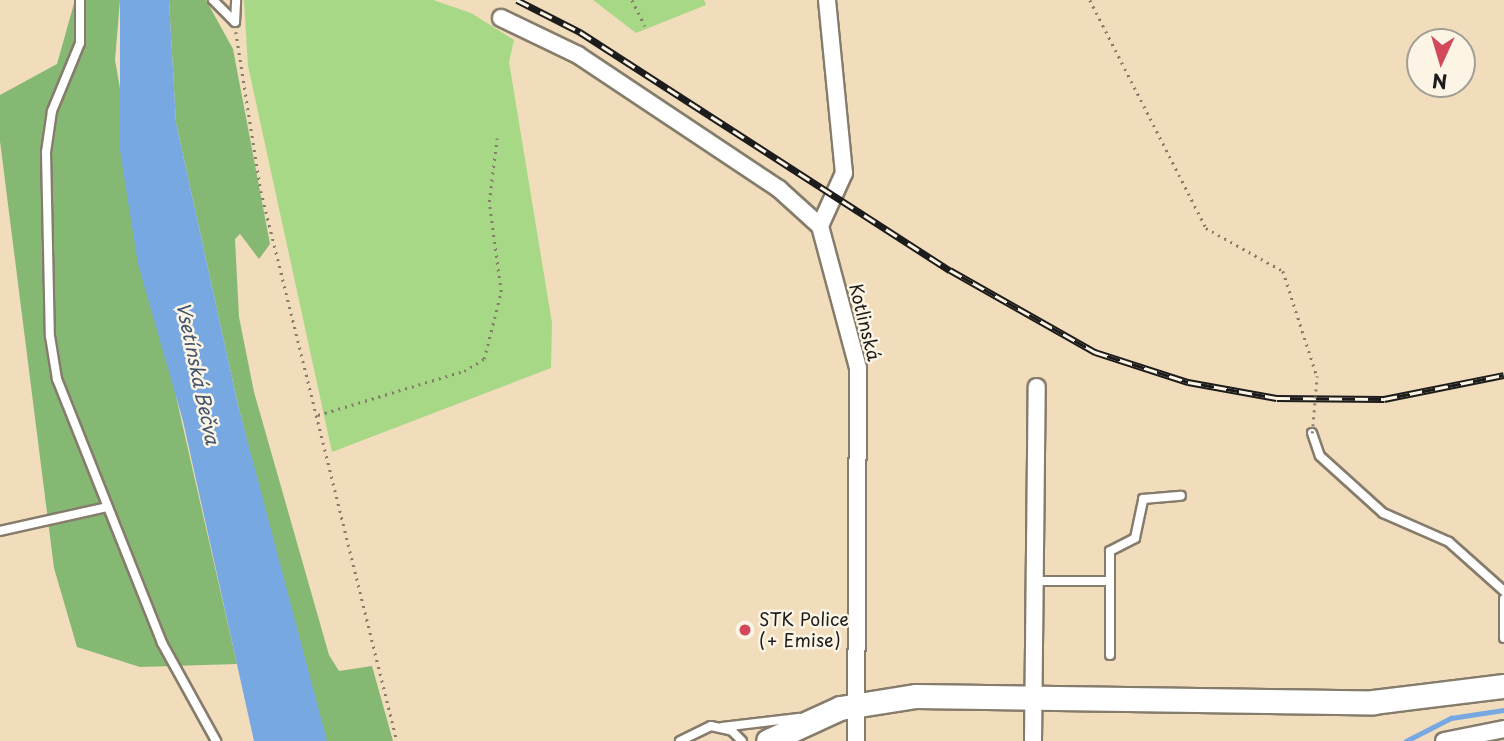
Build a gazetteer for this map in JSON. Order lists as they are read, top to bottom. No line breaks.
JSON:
{"streets":{"street":["Kotlinská"]},"water":["Vsetínská Bečva"],"places":["STK Police (+ Emise)"],"north":"bottom"}
